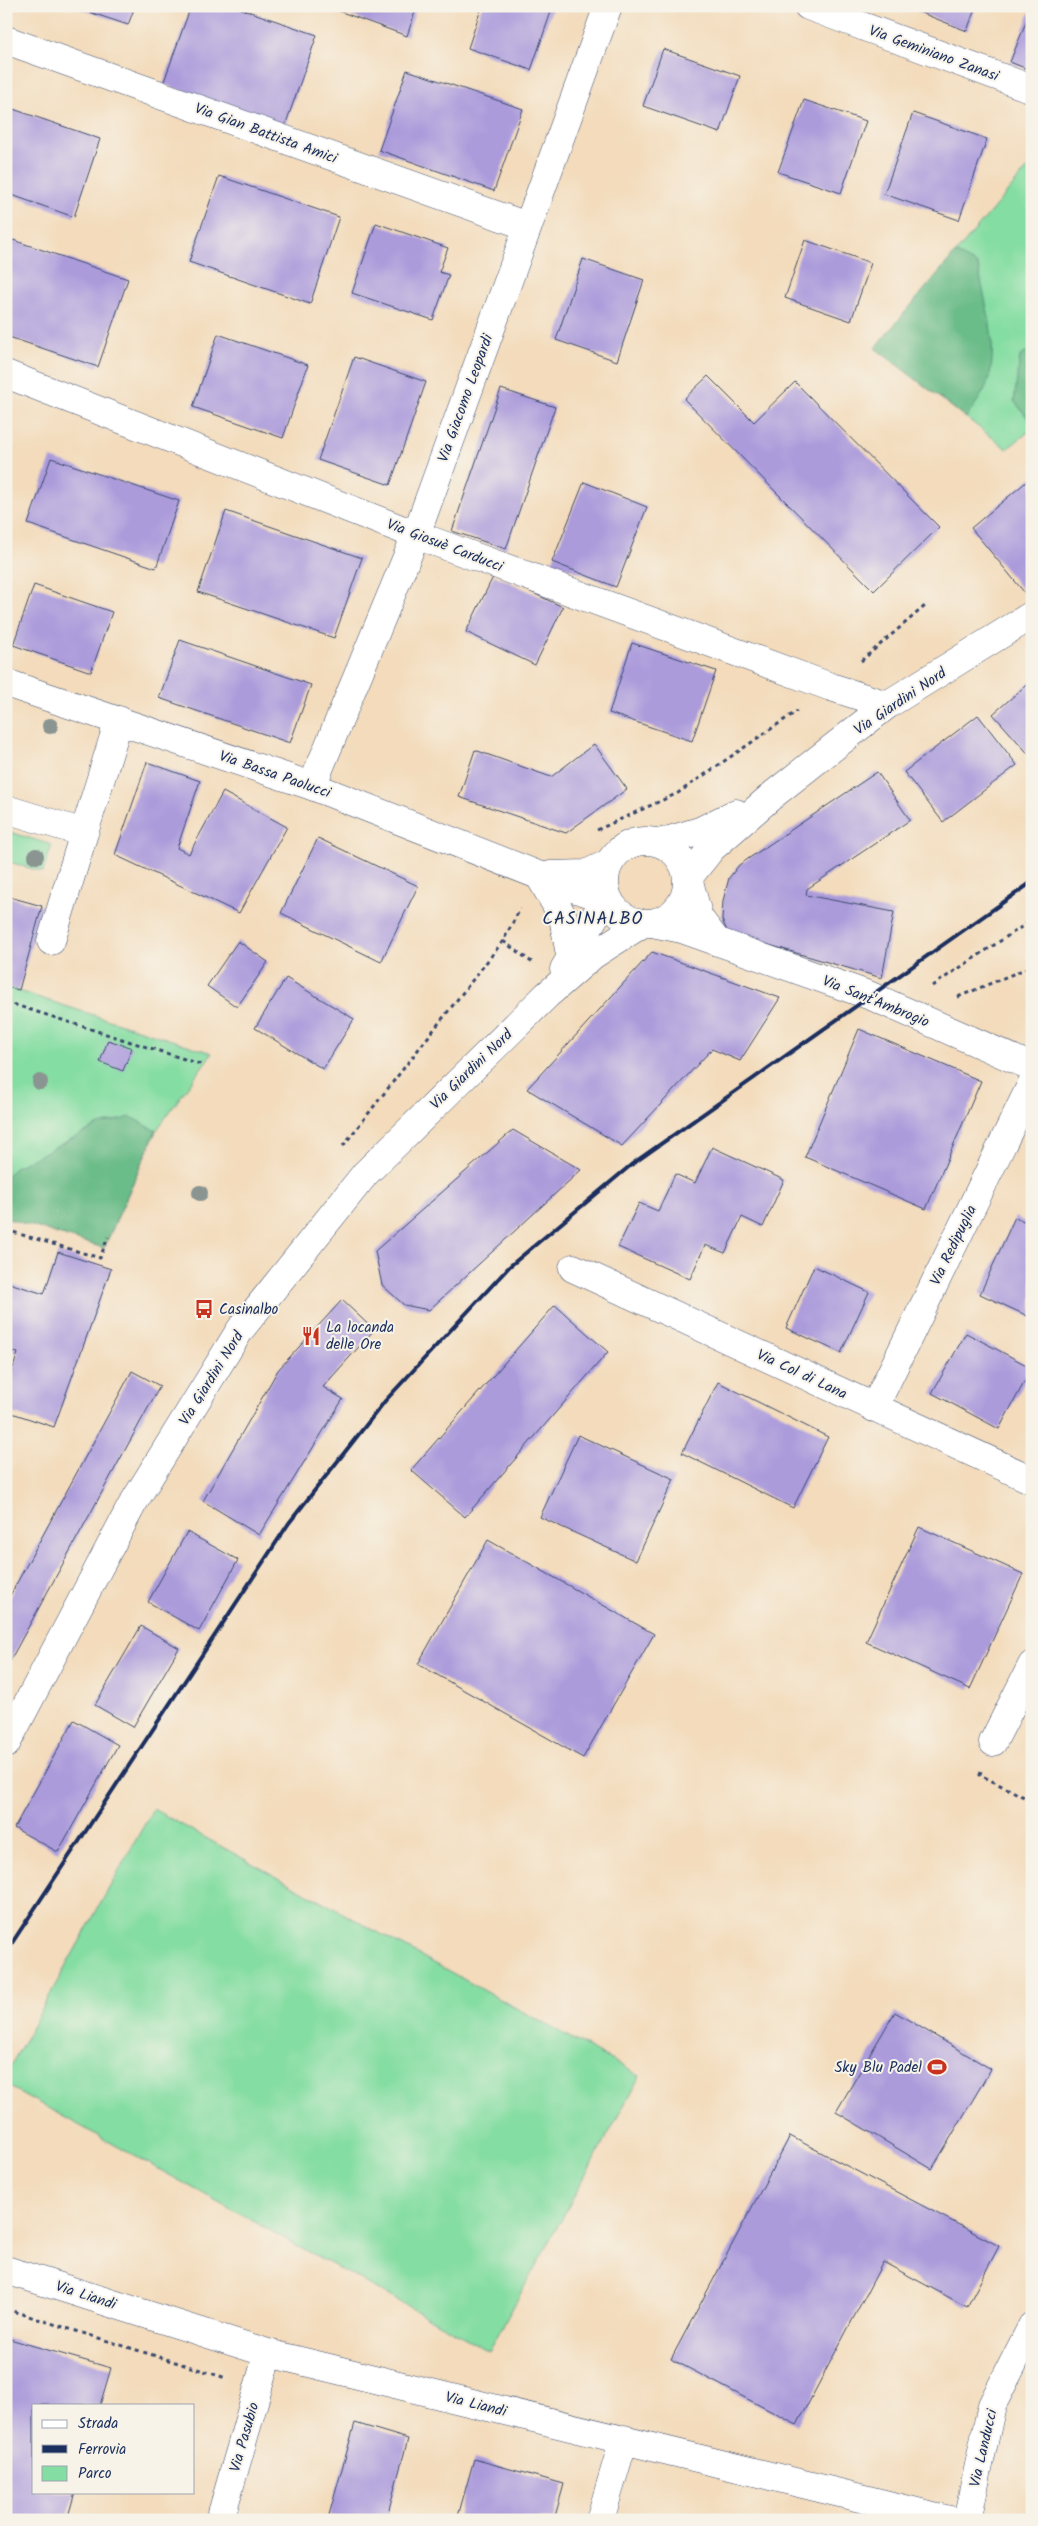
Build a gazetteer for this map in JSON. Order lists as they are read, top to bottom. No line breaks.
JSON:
{"streets":{"street":["Via Geminiano Zanasi","Via Gian Battista Amici","Via Giacomo Leopardi","Via Giosuè Carducci","Via Giardini Nord","Via Bassa Paolucci","Via Sant'Ambrogio","Via Redipuglia","Via Col di Lana","Via Liandi","Via Pasubio","Via Landucci"]},"crossings":[["Via Gian Battista Amici","Via Giacomo Leopardi"],["Via Giacomo Leopardi","Via Giosuè Carducci"],["Via Giacomo Leopardi","Via Bassa Paolucci"],["Via Giosuè Carducci","Via Giardini Nord"],["Via Giardini Nord","Via Bassa Paolucci"],["Via Giardini Nord","Via Sant'Ambrogio"],["Via Bassa Paolucci","Via Sant'Ambrogio"],["Via Redipuglia","Via Col di Lana"],["Via Liandi","Via Pasubio"]],"districts":["CASINALBO"],"places":{"bus stop":["Casinalbo"],"restaurant":["La locanda delle Ore"],"sports":["Sky Blu Padel"]},"legend":["Strada","Ferrovia","Parco"]}
